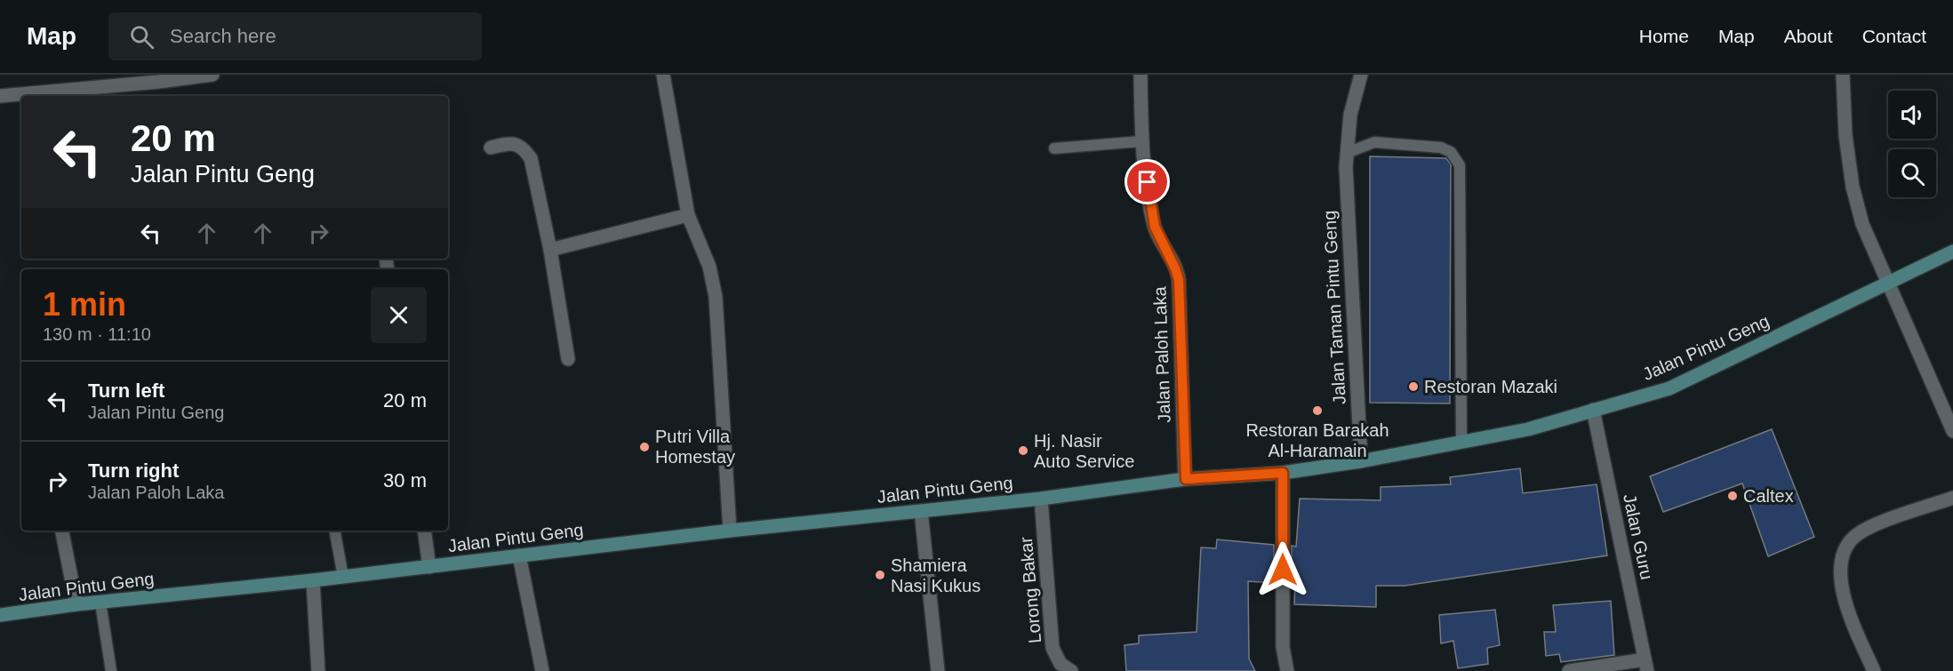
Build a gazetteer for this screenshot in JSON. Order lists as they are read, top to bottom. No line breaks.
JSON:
{"streets":{"main road":["Jalan Pintu Geng"],"street":["Jalan Taman Pintu Geng","Jalan Paloh Laka","Jalan Guru","Lorong Bakar"]},"crossings":[["Jalan Taman Pintu Geng","Jalan Pintu Geng"],["Jalan Pintu Geng","Jalan Paloh Laka"],["Jalan Pintu Geng","Jalan Guru"],["Jalan Pintu Geng","Lorong Bakar"]],"places":["Restoran Mazaki","Restoran Barakah Al-Haramain","Putri Villa Homestay","Hj. Nasir Auto Service","Caltex","Shamiera Nasi Kukus"],"page":{"header":"Map","search":"Search here","nav":["Home","Map","About","Contact"],"turn":["20 m","Jalan Pintu Geng"],"heading":["1 min","130 m · 11:10"],"list":[{"name":"Turn left","note":"Jalan Pintu Geng","value":"20 m"},{"name":"Turn right","note":"Jalan Paloh Laka","value":"30 m"}]}}
